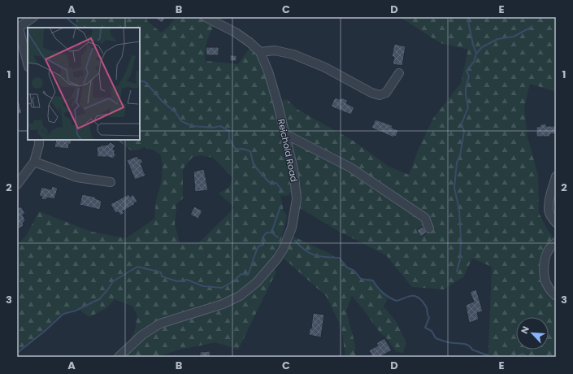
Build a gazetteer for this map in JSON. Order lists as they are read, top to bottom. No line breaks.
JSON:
{"streets":{"street":["Reichold Road"]},"north":"top left","grid":{"columns":["A","B","C","D","E"],"rows":["1","2","3"]}}
